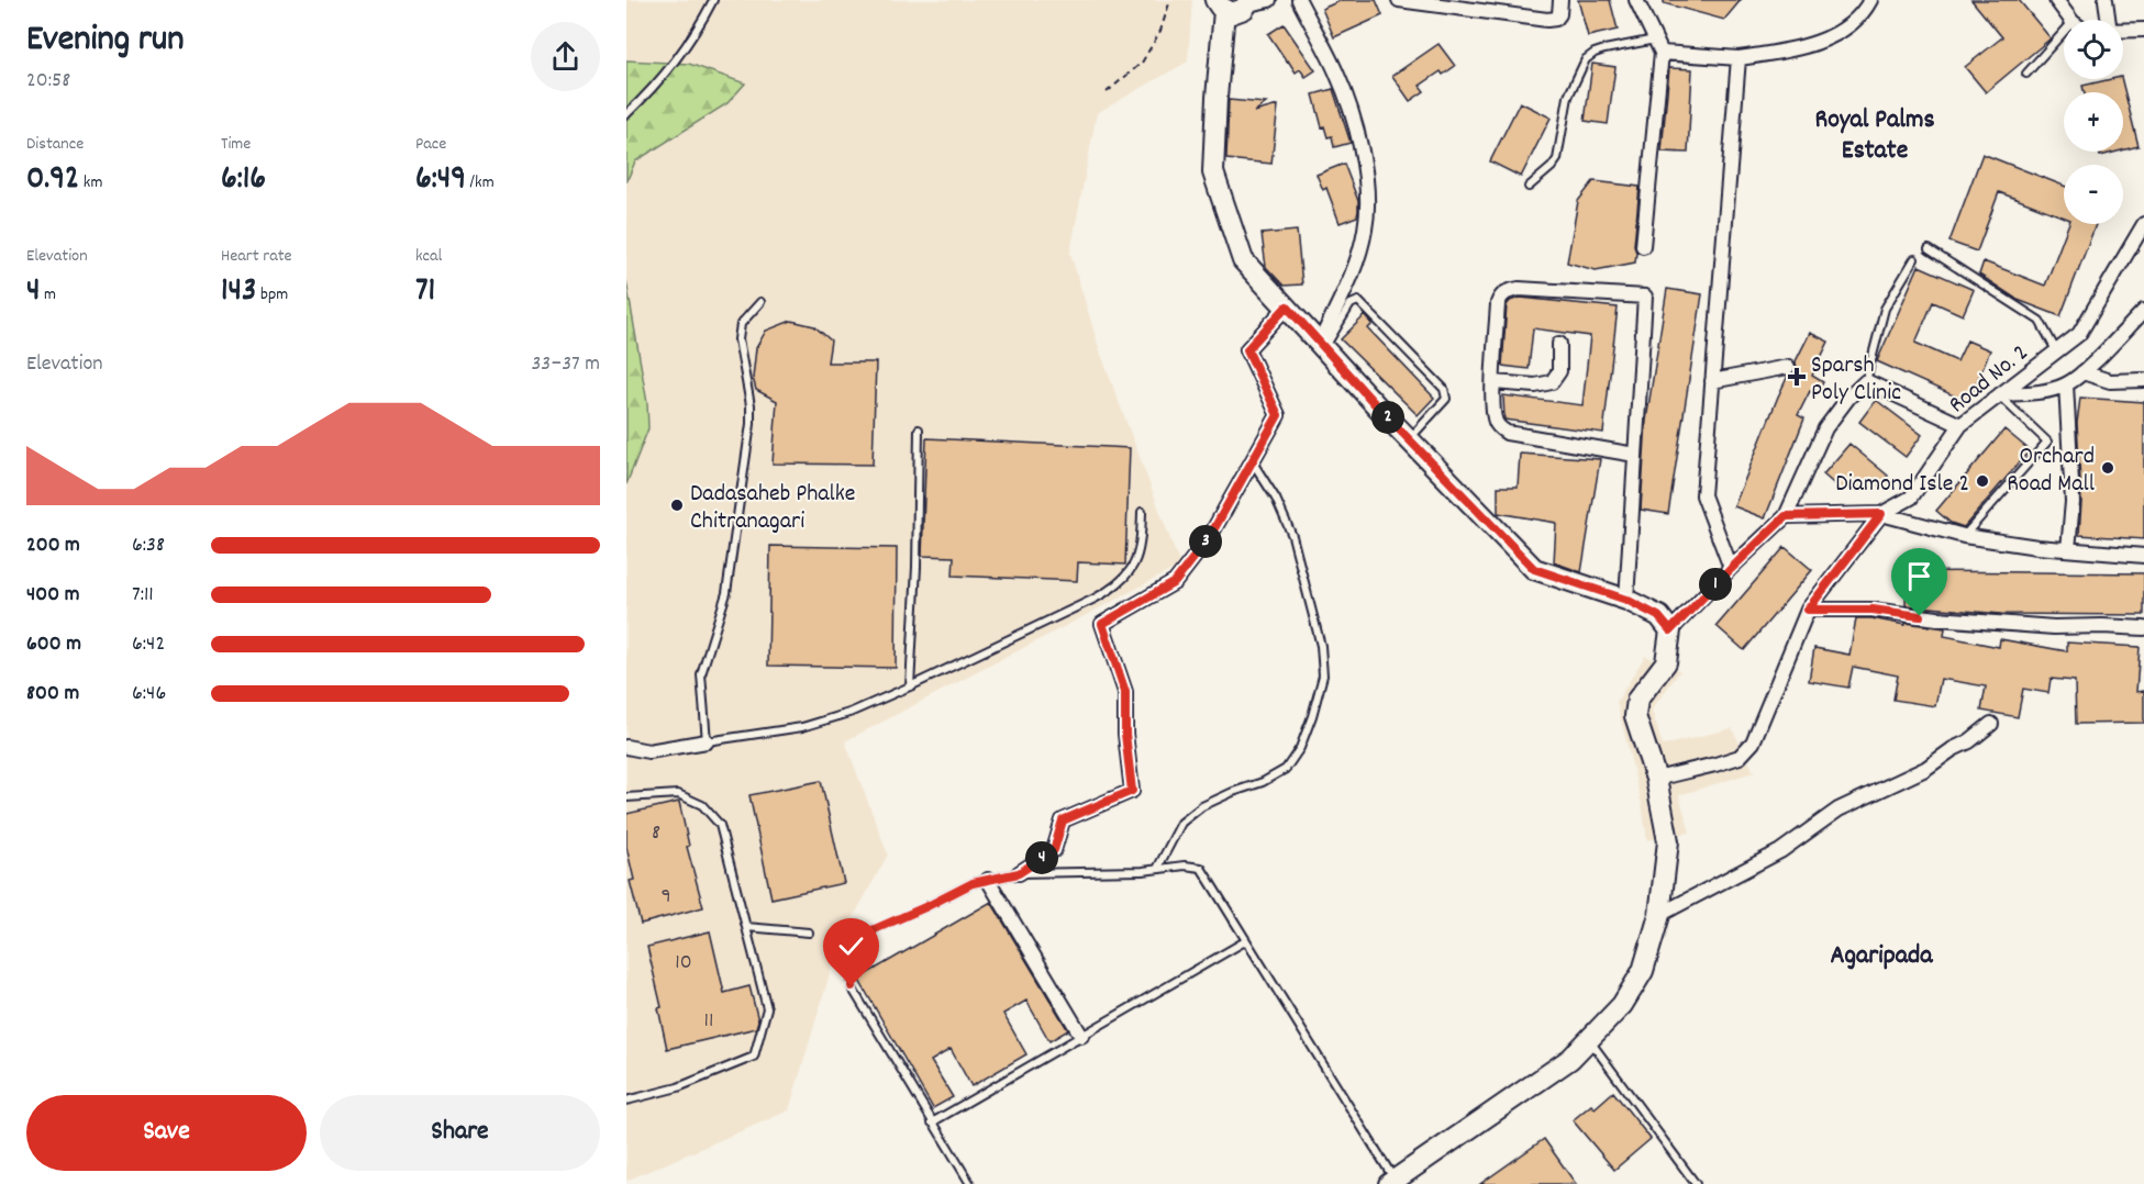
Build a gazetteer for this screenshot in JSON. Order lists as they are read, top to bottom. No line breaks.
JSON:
{"streets":{"street":["Road No. 2"]},"districts":["Royal Palms Estate","Agaripada"],"places":{"health":["Sparsh Poly Clinic"],"other":["Orchard Road Mall","Diamond Isle 2","Dadasaheb Phalke Chitranagari"]},"house_numbers":["8","9","10","11"],"page":{"heading":["Evening run","20:58"],"map_buttons":["+","−"],"stats":[["Distance","0.92 km"],["Time","6:16"],["Pace","6:49 /km"],["Elevation","4 m"],["Heart rate","143 bpm"],["kcal","71"]],"chart":["Elevation","33–37 m"],"pins":["2","3","1","4"],"list":[{"name":"200 m","note":"6:38"},{"name":"400 m","note":"7:11"},{"name":"600 m","note":"6:42"},{"name":"800 m","note":"6:46"}],"buttons":["Save","Share"]}}
